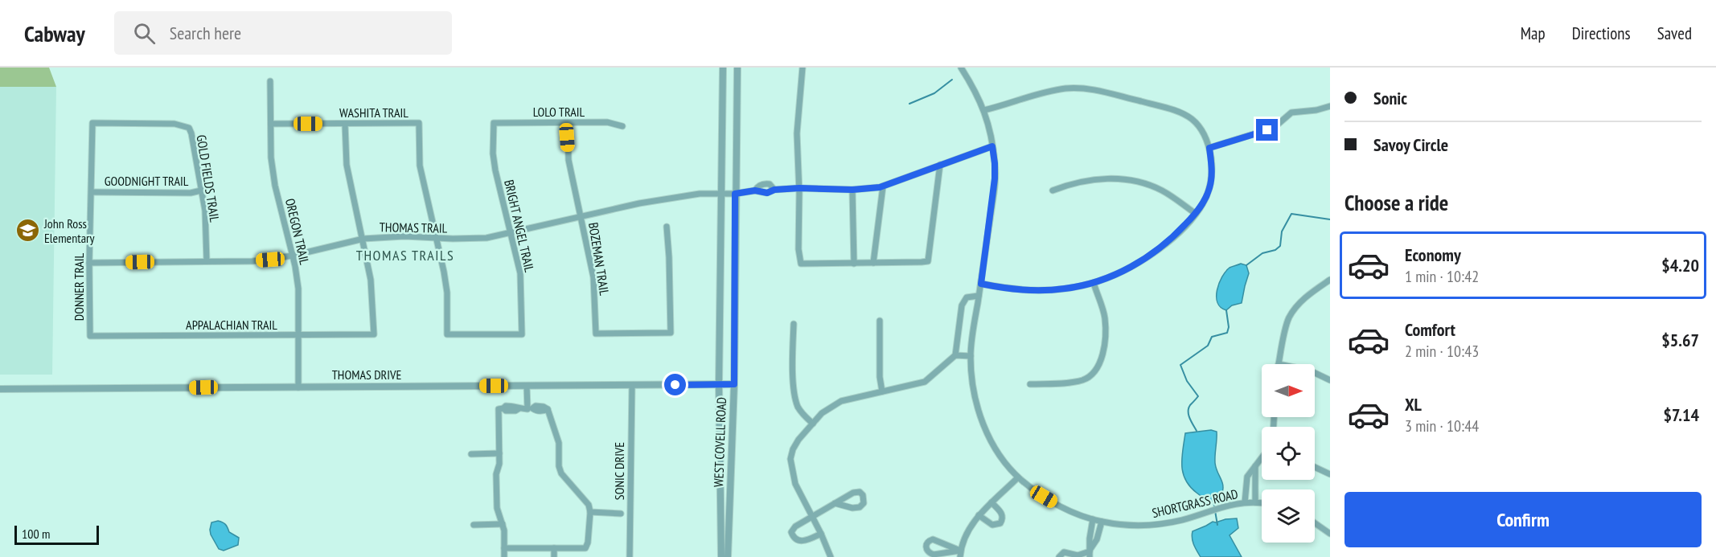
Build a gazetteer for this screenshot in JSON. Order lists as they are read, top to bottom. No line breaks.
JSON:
{"streets":{"street":["LOLO TRAIL","WASHITA TRAIL","GOLD FIELDS TRAIL","GOODNIGHT TRAIL","BRIGHT ANGEL TRAIL","THOMAS TRAIL","OREGON TRAIL","BOZEMAN TRAIL","DONNER TRAIL","APPALACHIAN TRAIL","THOMAS DRIVE","WEST COVELL ROAD","SONIC DRIVE","SHORTGRASS ROAD"]},"crossings":[["LOLO TRAIL","BRIGHT ANGEL TRAIL"],["LOLO TRAIL","BOZEMAN TRAIL"],["WASHITA TRAIL","BRIGHT ANGEL TRAIL"],["WASHITA TRAIL","THOMAS TRAIL"],["WASHITA TRAIL","OREGON TRAIL"],["GOLD FIELDS TRAIL","GOODNIGHT TRAIL"],["GOLD FIELDS TRAIL","THOMAS TRAIL"],["GOLD FIELDS TRAIL","DONNER TRAIL"],["GOODNIGHT TRAIL","DONNER TRAIL"],["BRIGHT ANGEL TRAIL","THOMAS TRAIL"],["THOMAS TRAIL","OREGON TRAIL"],["THOMAS TRAIL","BOZEMAN TRAIL"],["THOMAS TRAIL","DONNER TRAIL"],["THOMAS TRAIL","APPALACHIAN TRAIL"],["THOMAS TRAIL","WEST COVELL ROAD"],["OREGON TRAIL","APPALACHIAN TRAIL"],["OREGON TRAIL","THOMAS DRIVE"],["DONNER TRAIL","APPALACHIAN TRAIL"],["THOMAS DRIVE","WEST COVELL ROAD"],["THOMAS DRIVE","SONIC DRIVE"]],"districts":["THOMAS TRAILS"],"places":{"school or university":["John Ross Elementary"]},"scale_bar":"100 m","north":"right","page":{"header":"Cabway","search":"Search here","nav":["Map","Directions","Saved"],"banner":["Sonic","Savoy Circle"],"heading":"Choose a ride","list":[{"name":"Economy","note":"1 min · 10:42","value":"$4.20"},{"name":"Comfort","note":"2 min · 10:43","value":"$5.67"},{"name":"XL","note":"3 min · 10:44","value":"$7.14"}],"buttons":"Confirm","scale":"100 m"}}
